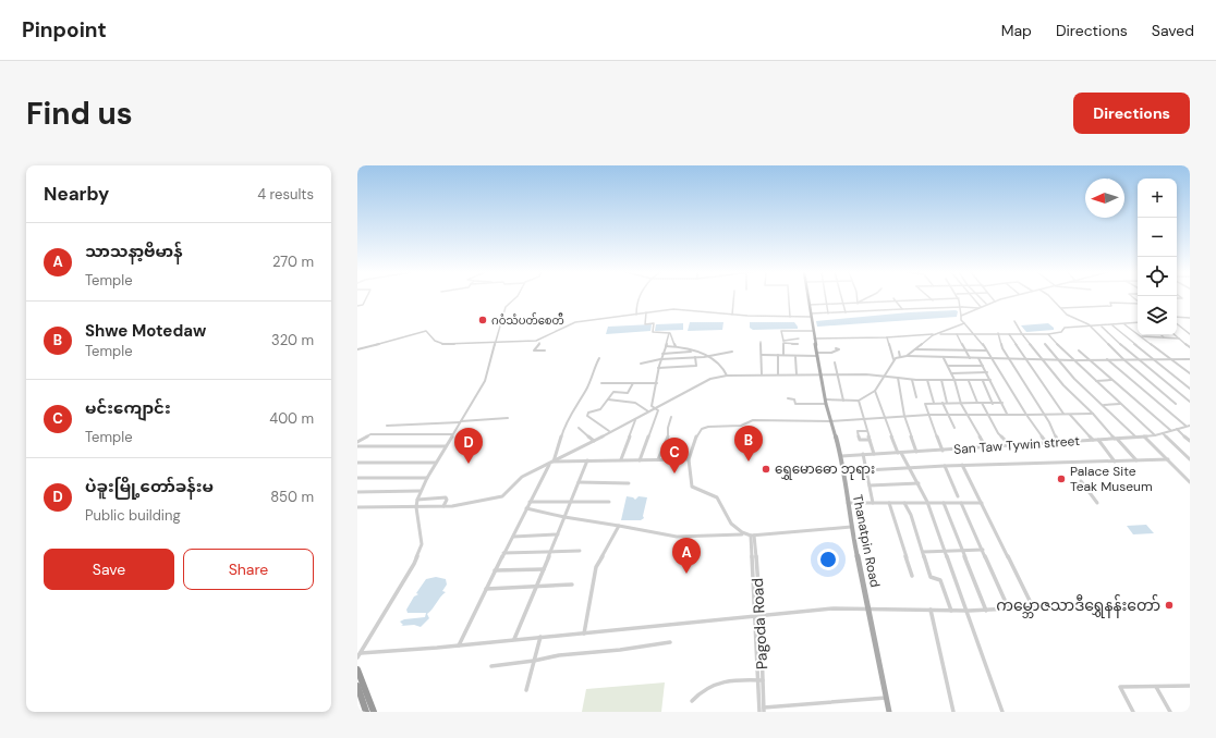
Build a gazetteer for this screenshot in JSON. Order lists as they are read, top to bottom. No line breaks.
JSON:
{"streets":{"main road":["Thanatpin Road"],"street":["San Taw Tywin street","Pagoda Road"]},"crossings":[["San Taw Tywin street","Thanatpin Road"]],"places":["ဂဝံသံပတ်စေတီ","ရွှေမောဓော ဘုရား","Palace Site Teak Museum","ကမ္ဘောဇသာဒီရွှေနန်းတော်"],"north":"left","page":{"header":"Pinpoint","nav":["Map","Directions","Saved"],"buttons":["Directions",["Save","Share"]],"title":"Find us","heading":["Nearby","4 results"],"map_buttons":["+","−"],"list":[{"mark":"A","name":"သာသနာ့ဗိမာန်","note":"Temple","value":"270 m"},{"mark":"B","name":"Shwe Motedaw","note":"Temple","value":"320 m"},{"mark":"C","name":"မင်းကျောင်း","note":"Temple","value":"400 m"},{"mark":"D","name":"ပဲခူးမြို့တော်ခန်းမ","note":"Public building","value":"850 m"}],"pins":["B","D","C","A"]}}
